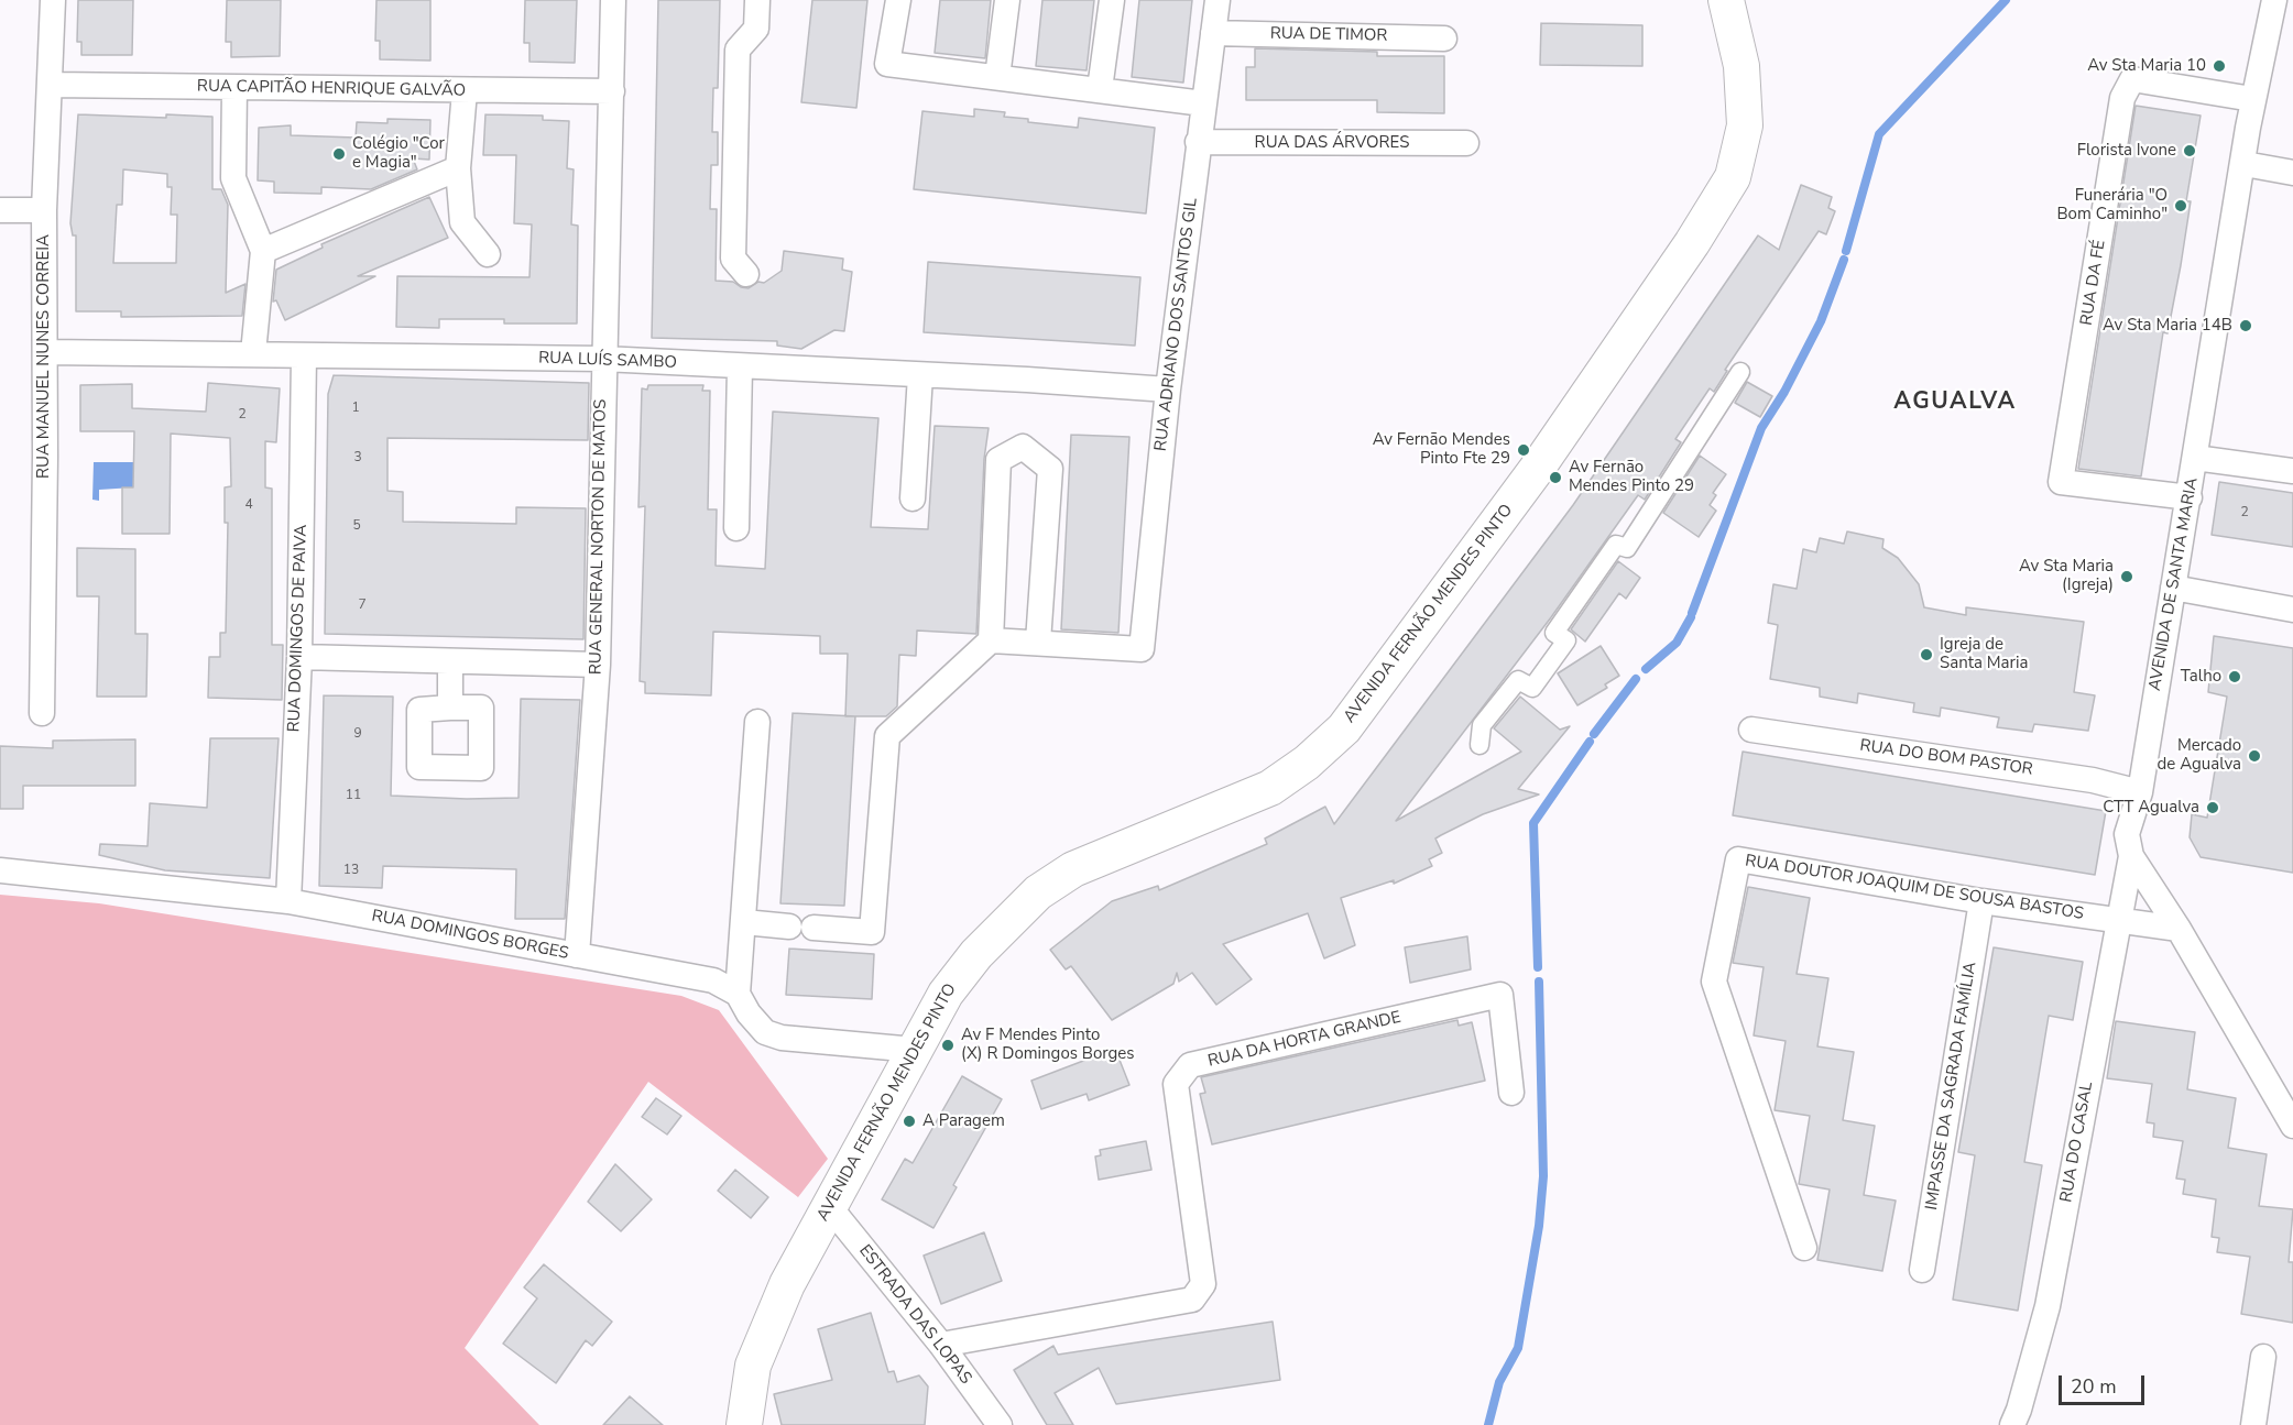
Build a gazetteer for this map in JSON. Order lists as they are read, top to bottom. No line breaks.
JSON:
{"streets":{"main road":["AVENIDA FERNÃO MENDES PINTO"],"street":["RUA DE TIMOR","RUA CAPITÃO HENRIQUE GALVÃO","RUA DAS ÁRVORES","RUA DA FÉ","RUA ADRIANO DOS SANTOS GIL","RUA MANUEL NUNES CORREIA","RUA LUÍS SAMBO","RUA GENERAL NORTON DE MATOS","AVENIDA DE SANTA MARIA","RUA DOMINGOS DE PAIVA","RUA DO BOM PASTOR","RUA DOUTOR JOAQUIM DE SOUSA BASTOS","RUA DOMINGOS BORGES","RUA DA HORTA GRANDE","IMPASSE DA SAGRADA FAMÍLIA","RUA DO CASAL","ESTRADA DAS LOPAS"]},"crossings":[["RUA DE TIMOR","RUA ADRIANO DOS SANTOS GIL"],["RUA CAPITÃO HENRIQUE GALVÃO","RUA MANUEL NUNES CORREIA"],["RUA CAPITÃO HENRIQUE GALVÃO","RUA GENERAL NORTON DE MATOS"],["RUA DAS ÁRVORES","RUA ADRIANO DOS SANTOS GIL"],["RUA DA FÉ","AVENIDA DE SANTA MARIA"],["RUA ADRIANO DOS SANTOS GIL","RUA LUÍS SAMBO"],["RUA MANUEL NUNES CORREIA","RUA LUÍS SAMBO"],["RUA LUÍS SAMBO","RUA GENERAL NORTON DE MATOS"],["RUA LUÍS SAMBO","RUA DOMINGOS DE PAIVA"],["RUA GENERAL NORTON DE MATOS","RUA DOMINGOS BORGES"],["AVENIDA DE SANTA MARIA","RUA DO BOM PASTOR"],["AVENIDA DE SANTA MARIA","RUA DO CASAL"],["AVENIDA FERNÃO MENDES PINTO","ESTRADA DAS LOPAS"],["RUA DOMINGOS DE PAIVA","RUA DOMINGOS BORGES"],["RUA DOUTOR JOAQUIM DE SOUSA BASTOS","IMPASSE DA SAGRADA FAMÍLIA"],["RUA DOUTOR JOAQUIM DE SOUSA BASTOS","RUA DO CASAL"],["RUA DA HORTA GRANDE","ESTRADA DAS LOPAS"]],"districts":["AGUALVA"],"places":["Av Sta Maria 10","Florista Ivone","Colégio \"Cor e Magia\"","Funerária \"O Bom Caminho\"","Av Sta Maria 14B","Av Fernão Mendes Pinto Fte 29","Av Fernão Mendes Pinto 29","Av Sta Maria (Igreja)","Igreja de Santa Maria","Talho","Mercado de Agualva","CTT Agualva","Av F Mendes Pinto (X) R Domingos Borges","A Paragem"],"house_numbers":["1","2","3","4","2","5","7","9","11","13"],"scale_bar":"20 m"}
